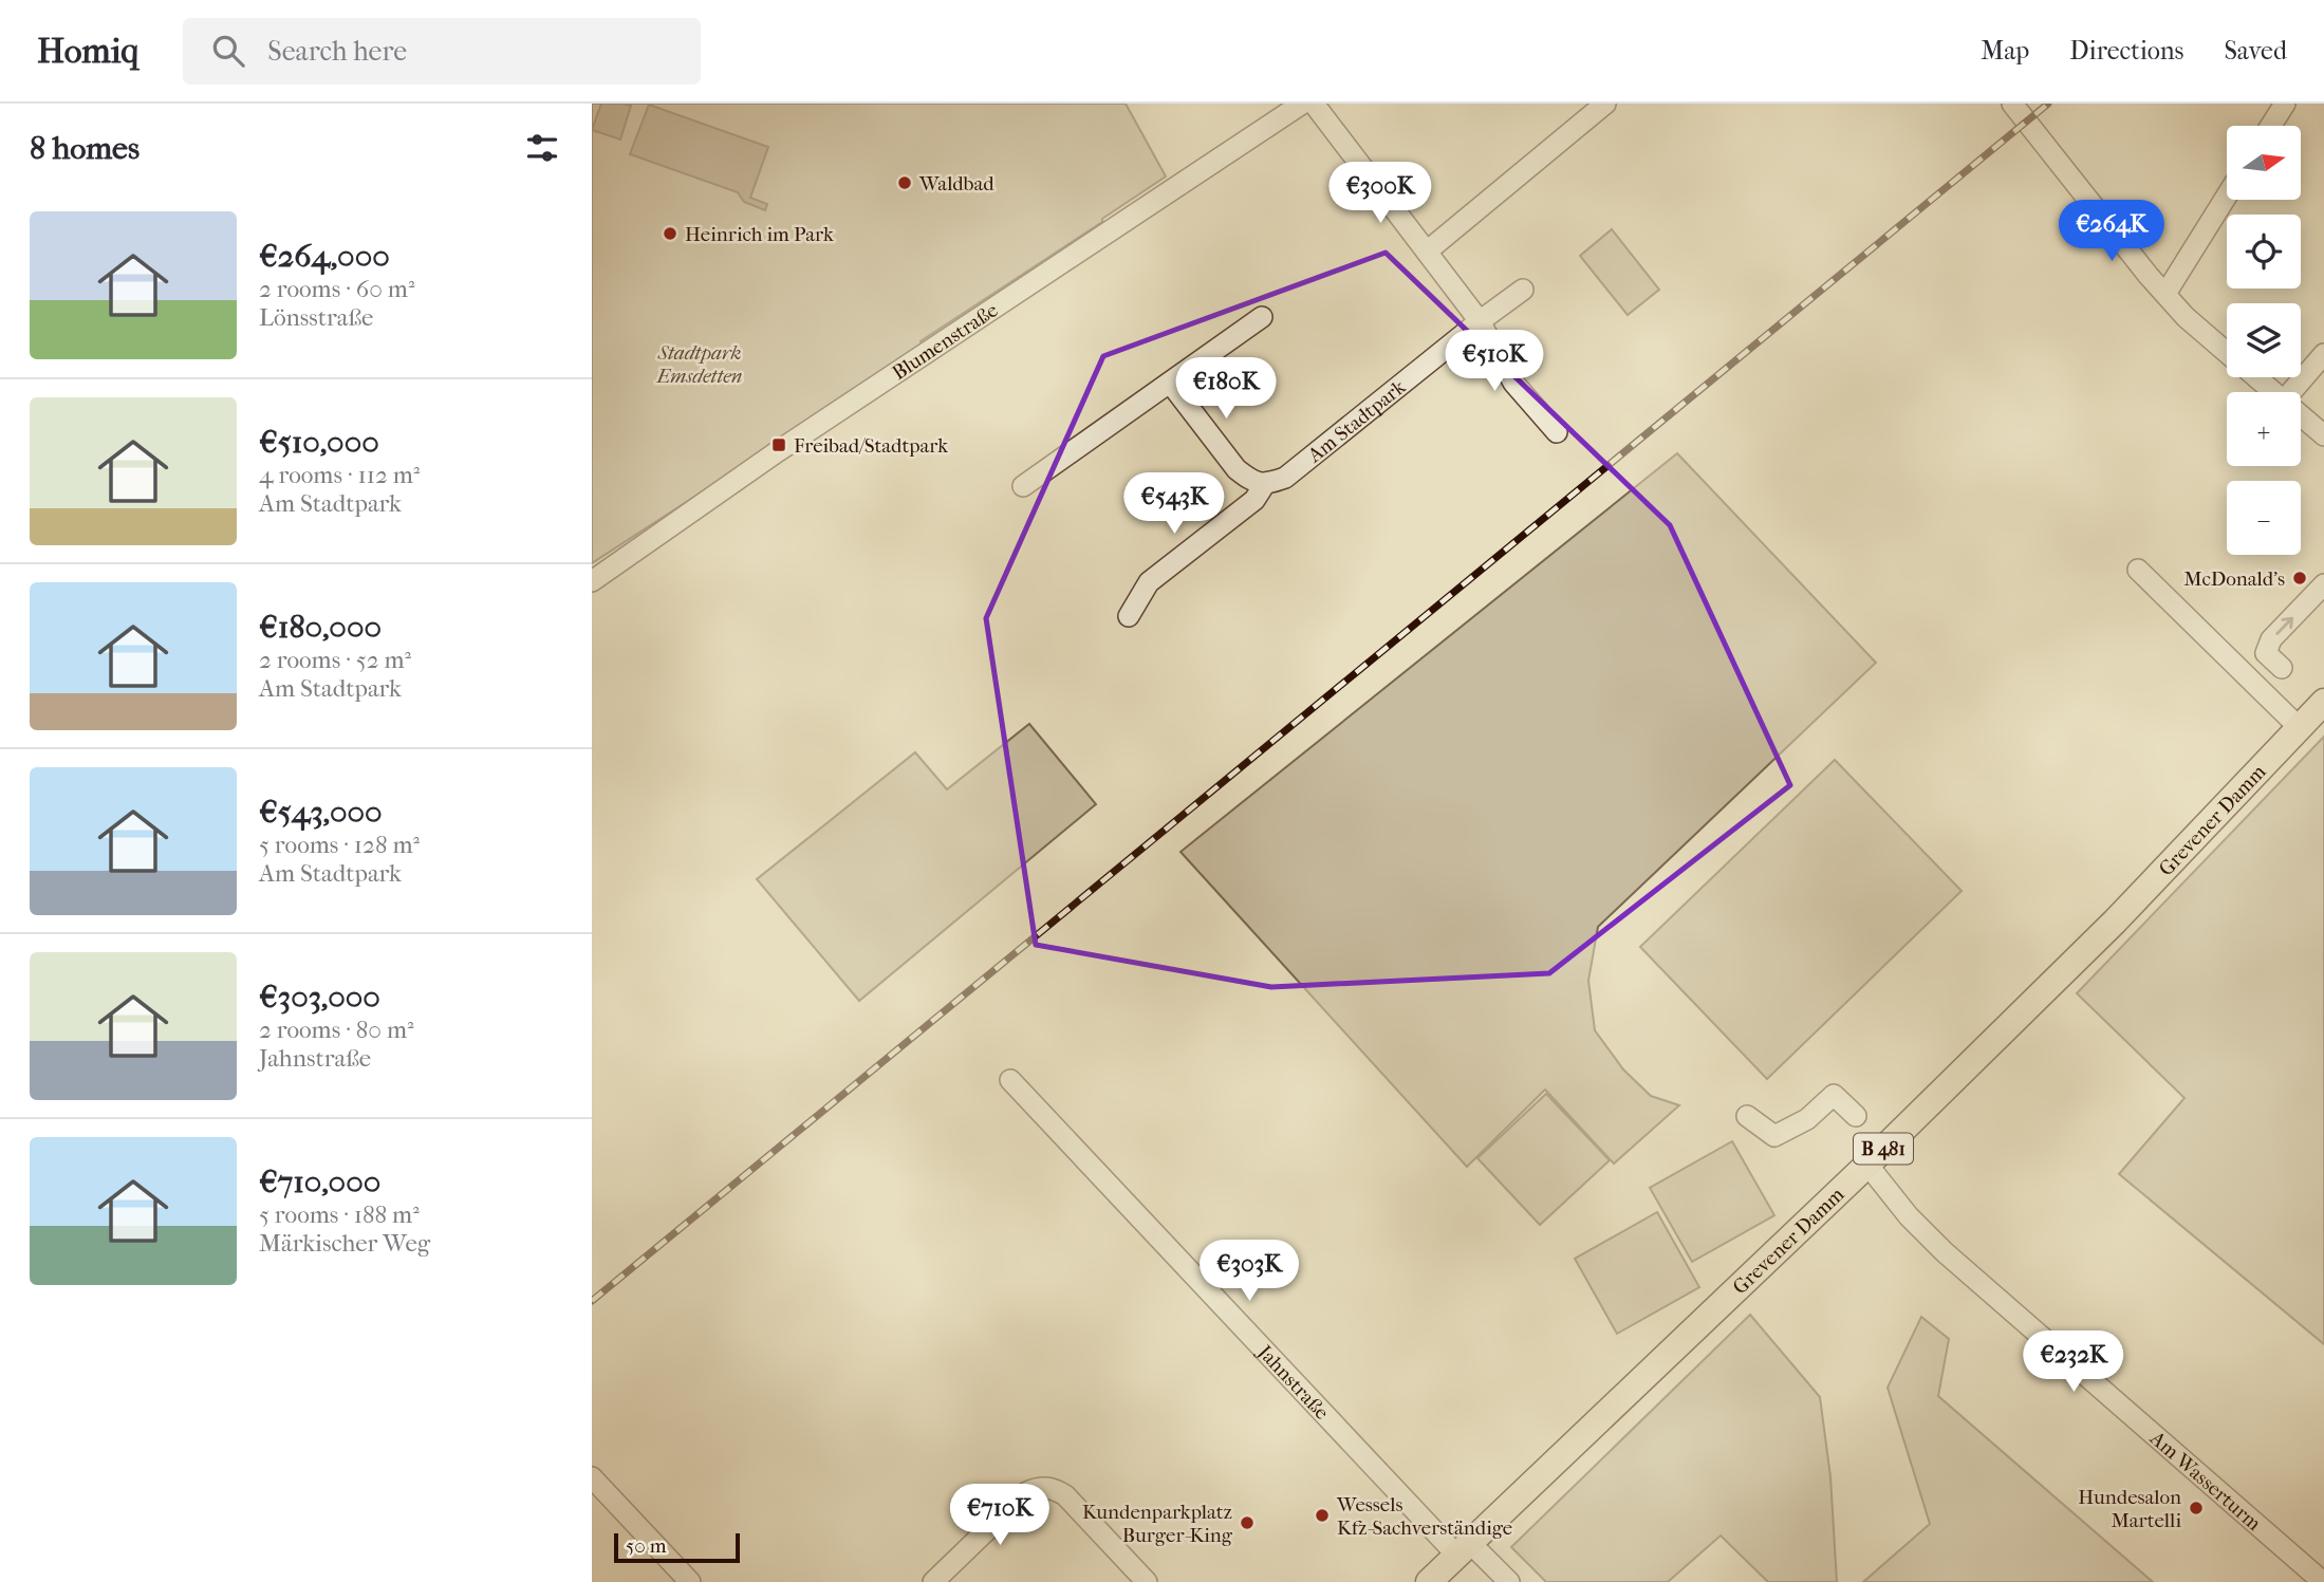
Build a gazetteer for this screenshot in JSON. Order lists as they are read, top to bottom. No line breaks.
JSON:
{"streets":{"main road":["Grevener Damm","B 481"],"street":["Blumenstraße","Am Stadtpark","Jahnstraße","Am Wasserturm"]},"crossings":[["Grevener Damm","Jahnstraße"],["Grevener Damm","Am Wasserturm"]],"parks":["Stadtpark Emsdetten"],"places":{"other":["Waldbad","Heinrich im Park","McDonald's","Hundesalon Martelli","Wessels Kfz-Sachverständige","Kundenparkplatz Burger-King"],"transit":["Freibad/Stadtpark"]},"scale_bar":"50 m","north":"right","page":{"header":"Homiq","search":"Search here","nav":["Map","Directions","Saved"],"heading":"8 homes","map_buttons":["+","−"],"price":["€300K","€264K","€510K","€180K","€543K","€303K","€232K","€710K"],"list":[{"name":"€264,000","note":"2 rooms · 60 m² · Lönsstraße"},{"name":"€510,000","note":"4 rooms · 112 m² · Am Stadtpark"},{"name":"€180,000","note":"2 rooms · 52 m² · Am Stadtpark"},{"name":"€543,000","note":"5 rooms · 128 m² · Am Stadtpark"},{"name":"€303,000","note":"2 rooms · 80 m² · Jahnstraße"},{"name":"€710,000","note":"5 rooms · 188 m² · Märkischer Weg"}],"scale":"50 m"}}
